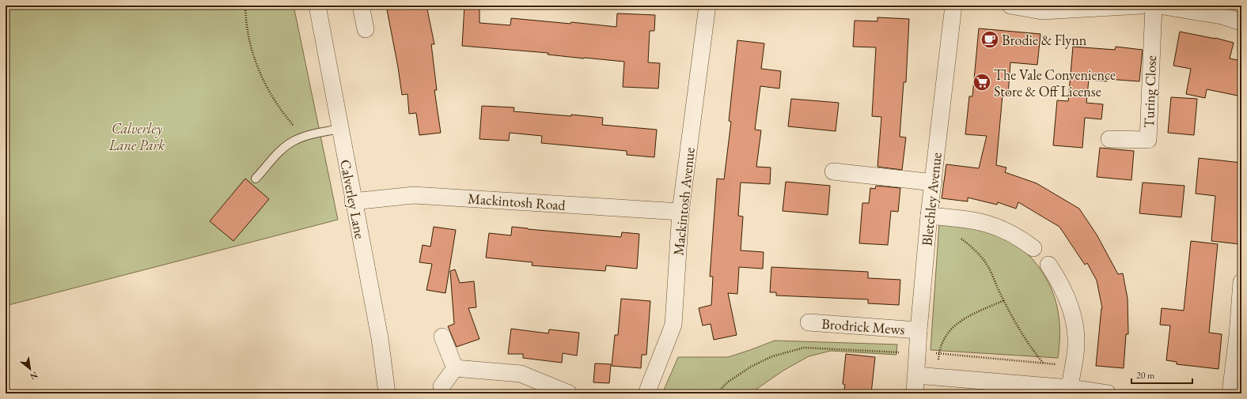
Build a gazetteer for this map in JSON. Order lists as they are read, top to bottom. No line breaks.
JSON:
{"streets":{"street":["Turing Close","Calverley Lane","Bletchley Avenue","Mackintosh Road","Mackintosh Avenue","Brodrick Mews"]},"crossings":[["Calverley Lane","Mackintosh Road"],["Bletchley Avenue","Brodrick Mews"],["Mackintosh Road","Mackintosh Avenue"]],"parks":["Calverley Lane Park"],"places":{"cafe":["Brodie & Flynn"],"supermarket":["The Vale Convenience Store & Off License"]},"scale_bar":"20 m","north":"bottom right"}
